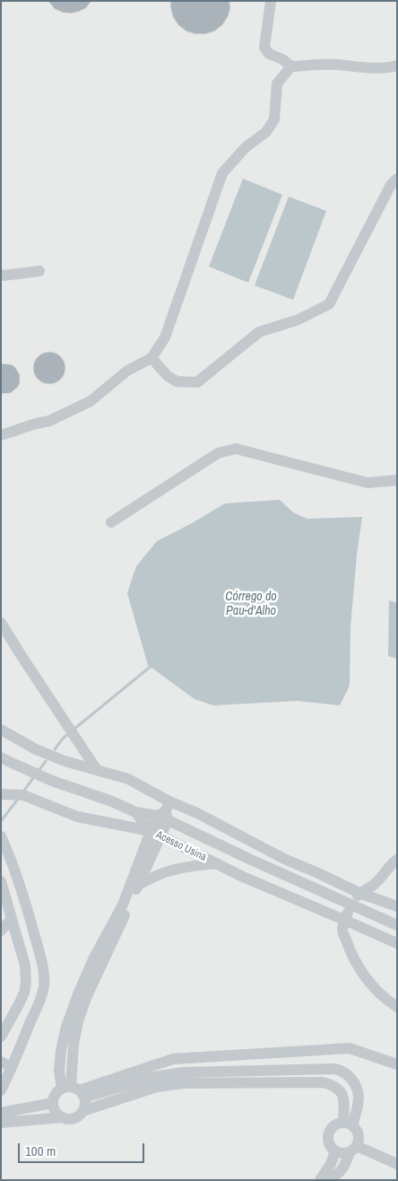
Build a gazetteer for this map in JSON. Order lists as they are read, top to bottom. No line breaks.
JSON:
{"streets":{"street":["Acesso Usina"]},"water":["Córrego do Pau-d'Alho"],"scale_bar":"100 m"}
